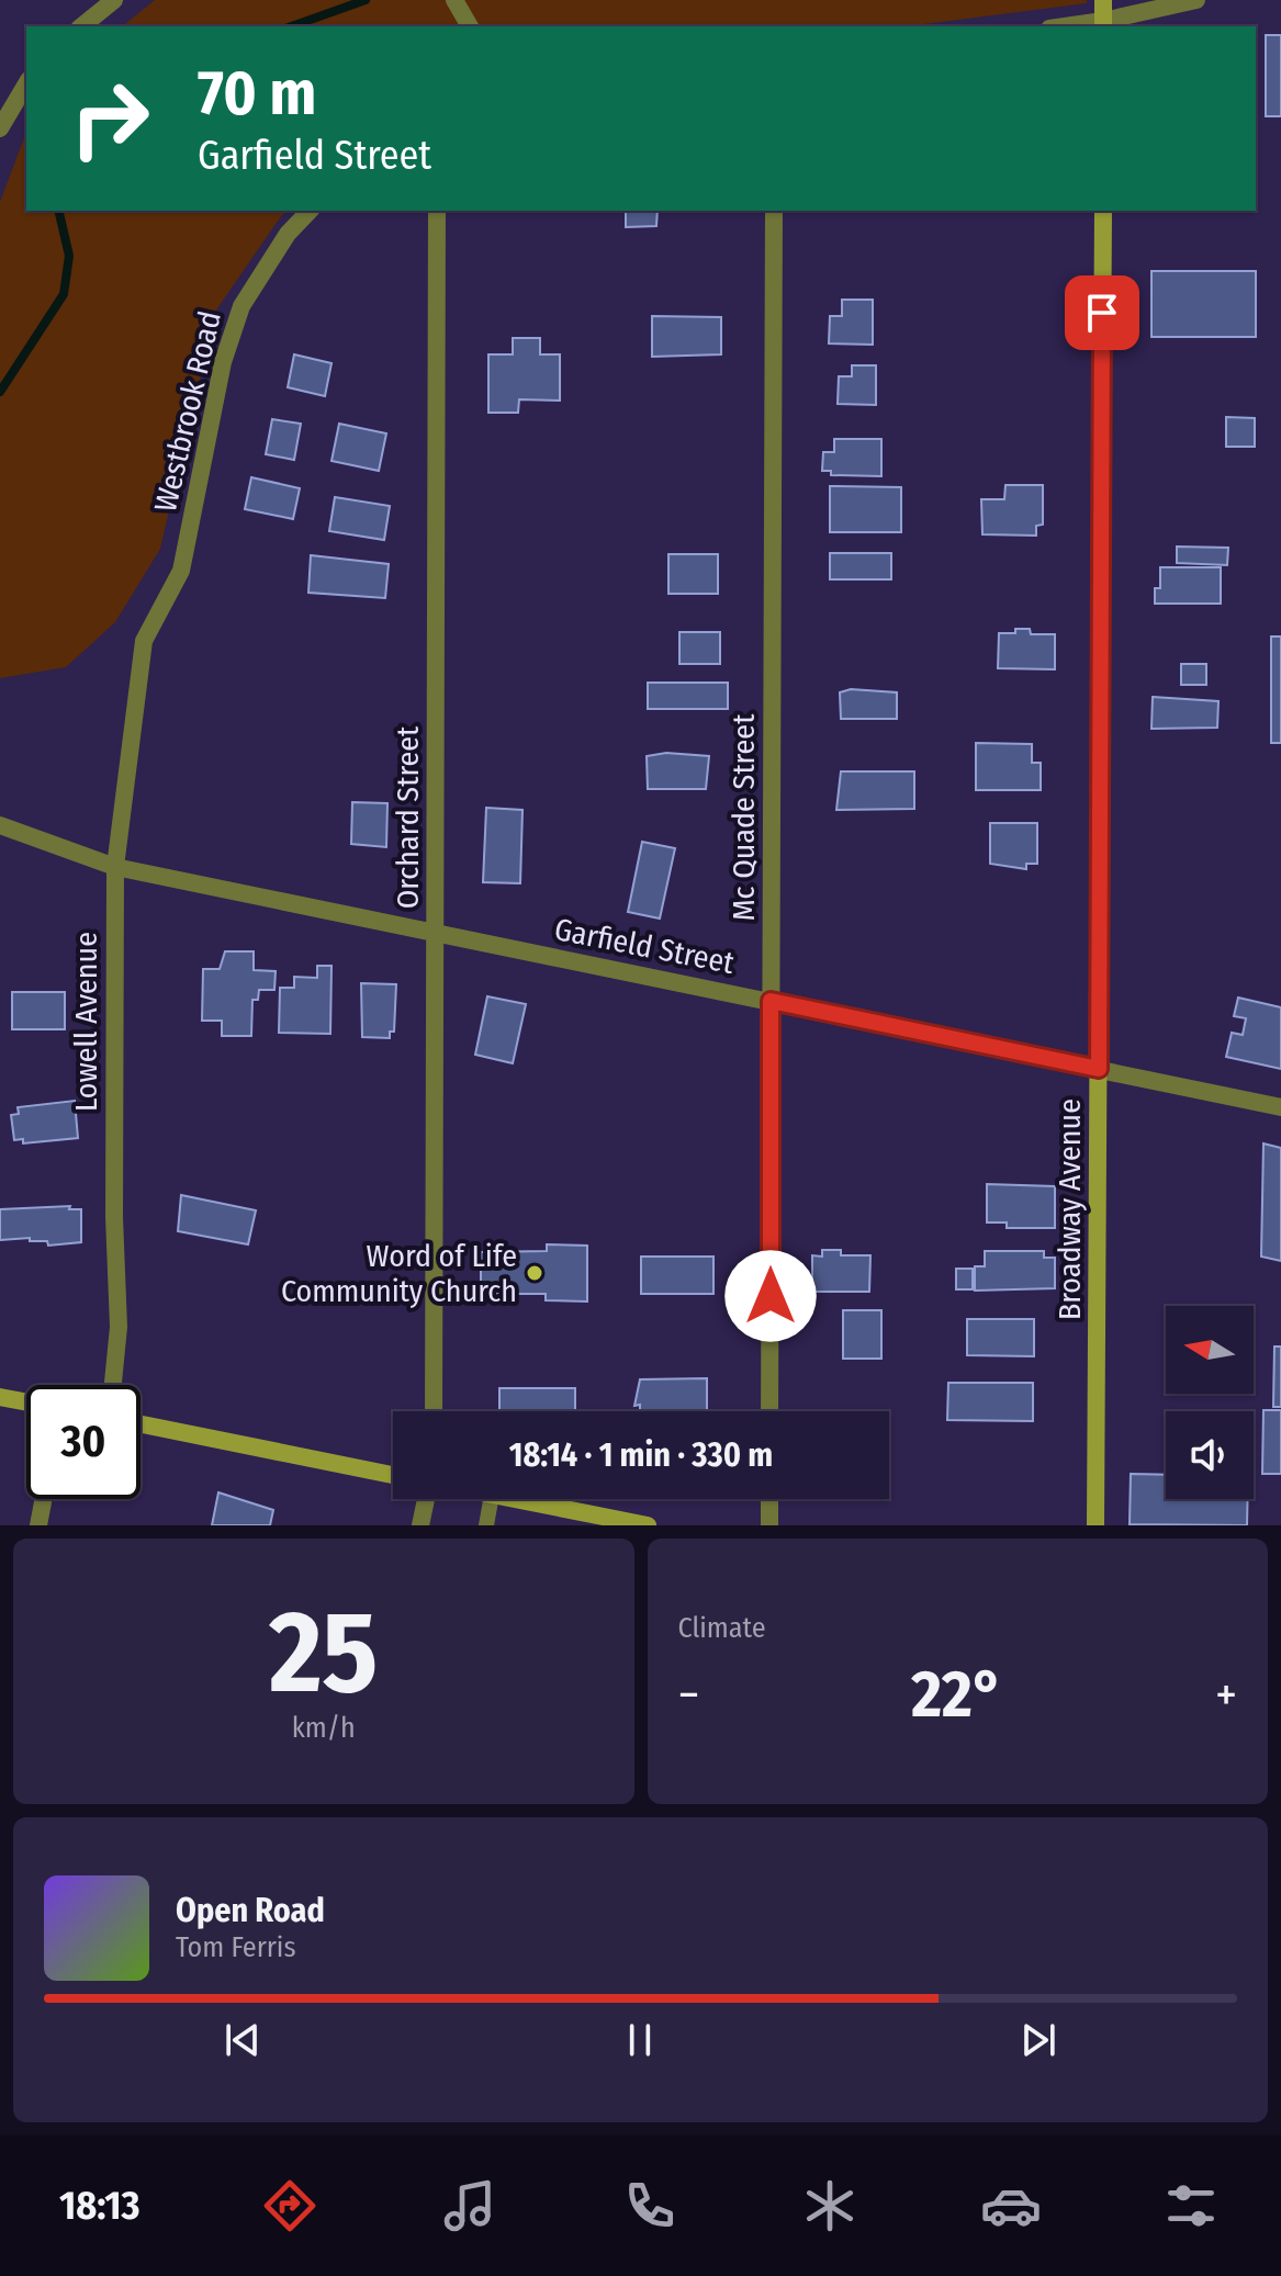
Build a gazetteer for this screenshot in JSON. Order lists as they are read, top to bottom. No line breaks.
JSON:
{"streets":{"street":["Westbrook Road","Orchard Street","Mc Quade Street","Garfield Street","Lowell Avenue","Broadway Avenue"]},"crossings":[["Westbrook Road","Lowell Avenue"],["Orchard Street","Garfield Street"],["Mc Quade Street","Garfield Street"],["Garfield Street","Lowell Avenue"],["Garfield Street","Broadway Avenue"]],"places":["Word of Life Community Church"],"north":"left","page":{"turn":["70 m","Garfield Street"],"limit":"30","trip":"18:14 · 1 min · 330 m","tile":[["25","km/h"],"Climate"],"heat":["−","22°","+"],"song":["Open Road","Tom Ferris"],"tabs":"18:13"}}
